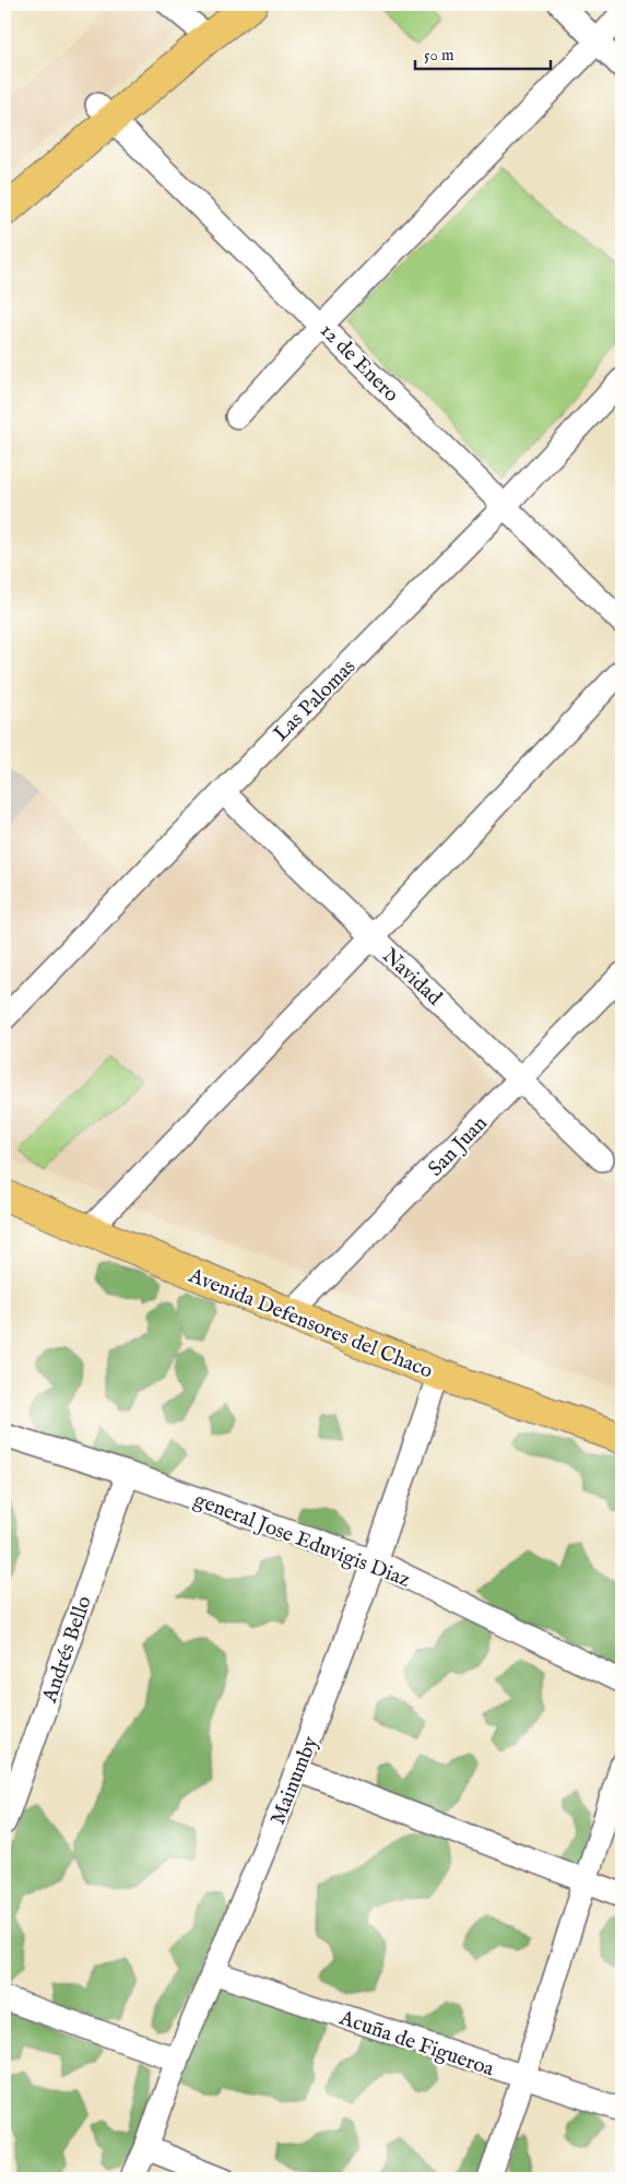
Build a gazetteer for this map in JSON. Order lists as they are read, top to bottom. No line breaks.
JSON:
{"streets":{"main road":["Avenida Defensores del Chaco"],"street":["12 de Enero","Las Palomas","Navidad","San Juan","general Jose Eduvigis Diaz","Andrés Bello","Mainumby","Acuña de Figueroa"]},"crossings":[["12 de Enero","Las Palomas"],["Las Palomas","Navidad"],["Navidad","San Juan"],["San Juan","Avenida Defensores del Chaco"],["Avenida Defensores del Chaco","Mainumby"],["general Jose Eduvigis Diaz","Andrés Bello"],["general Jose Eduvigis Diaz","Mainumby"],["Mainumby","Acuña de Figueroa"]],"scale_bar":"50 m"}
